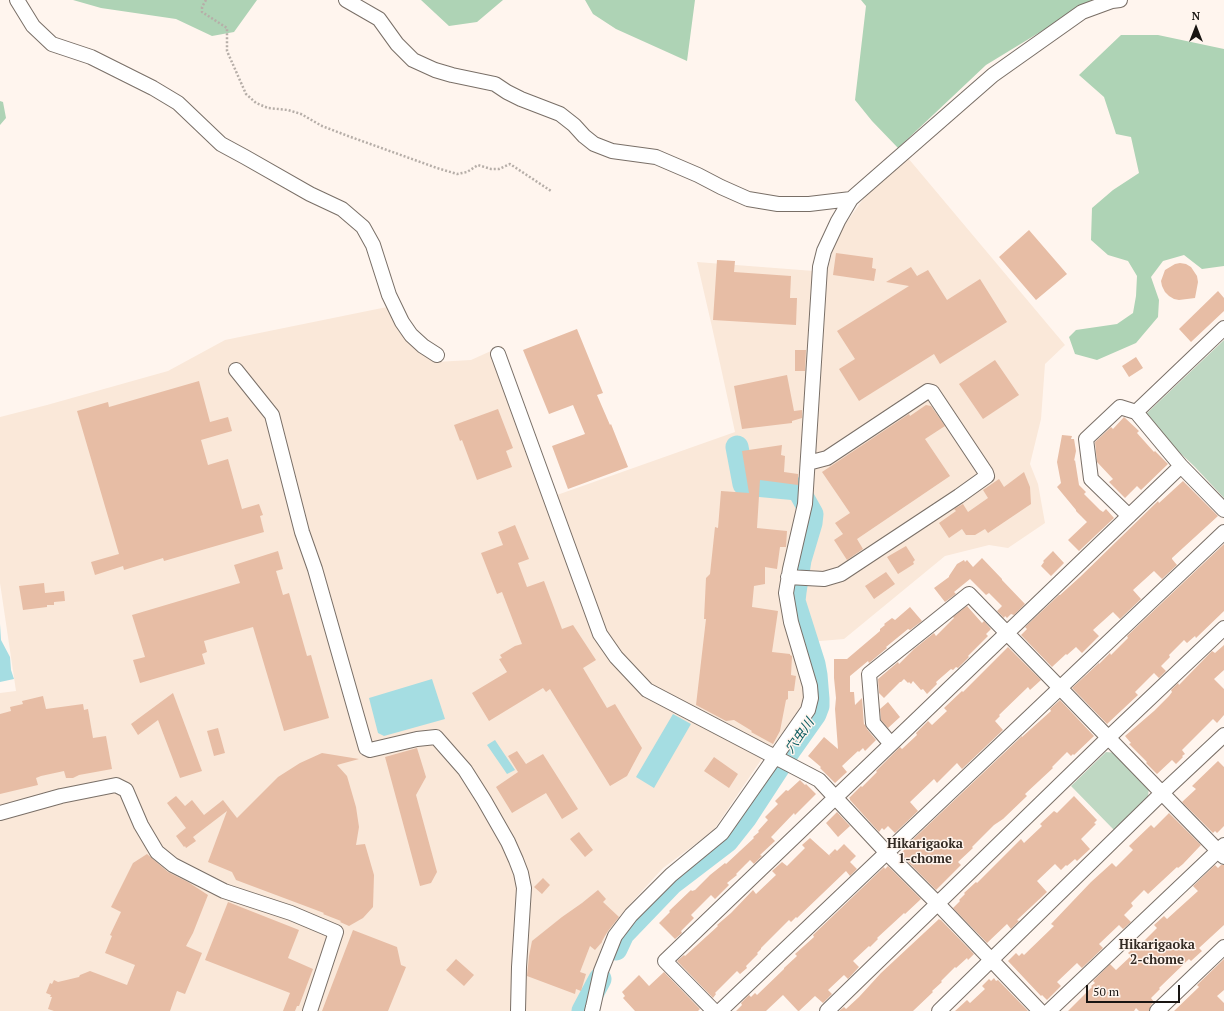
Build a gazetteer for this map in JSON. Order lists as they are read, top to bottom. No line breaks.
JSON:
{"districts":["Hikarigaoka 1-chome","Hikarigaoka 2-chome"],"water":["穴虫川"],"scale_bar":"50 m","north":"top"}
